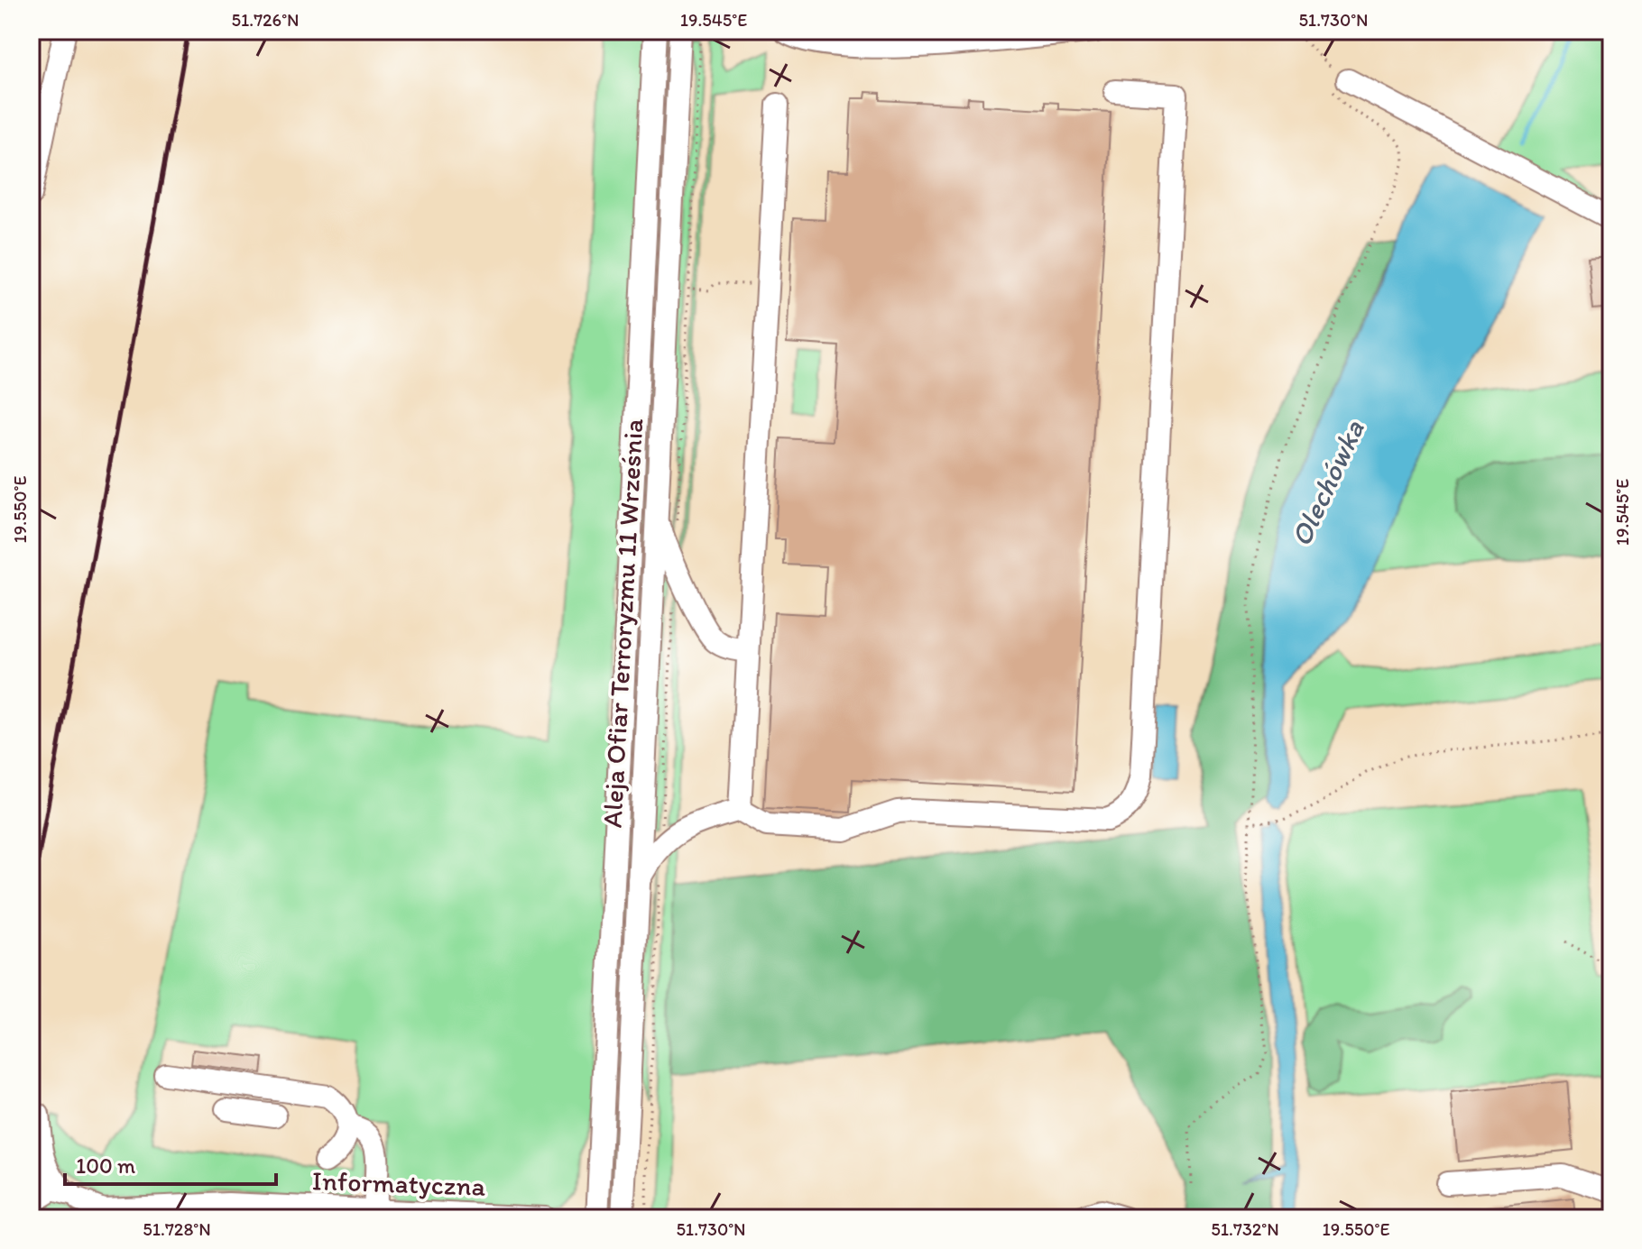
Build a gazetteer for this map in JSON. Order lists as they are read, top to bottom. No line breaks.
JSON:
{"streets":{"street":["Aleja Ofiar Terroryzmu 11 Września","Informatyczna"]},"water":["Olechówka"],"scale_bar":"100 m","coordinates":["51.726°N","19.545°E","51.730°N","19.550°E","51.728°N","51.732°N"]}
